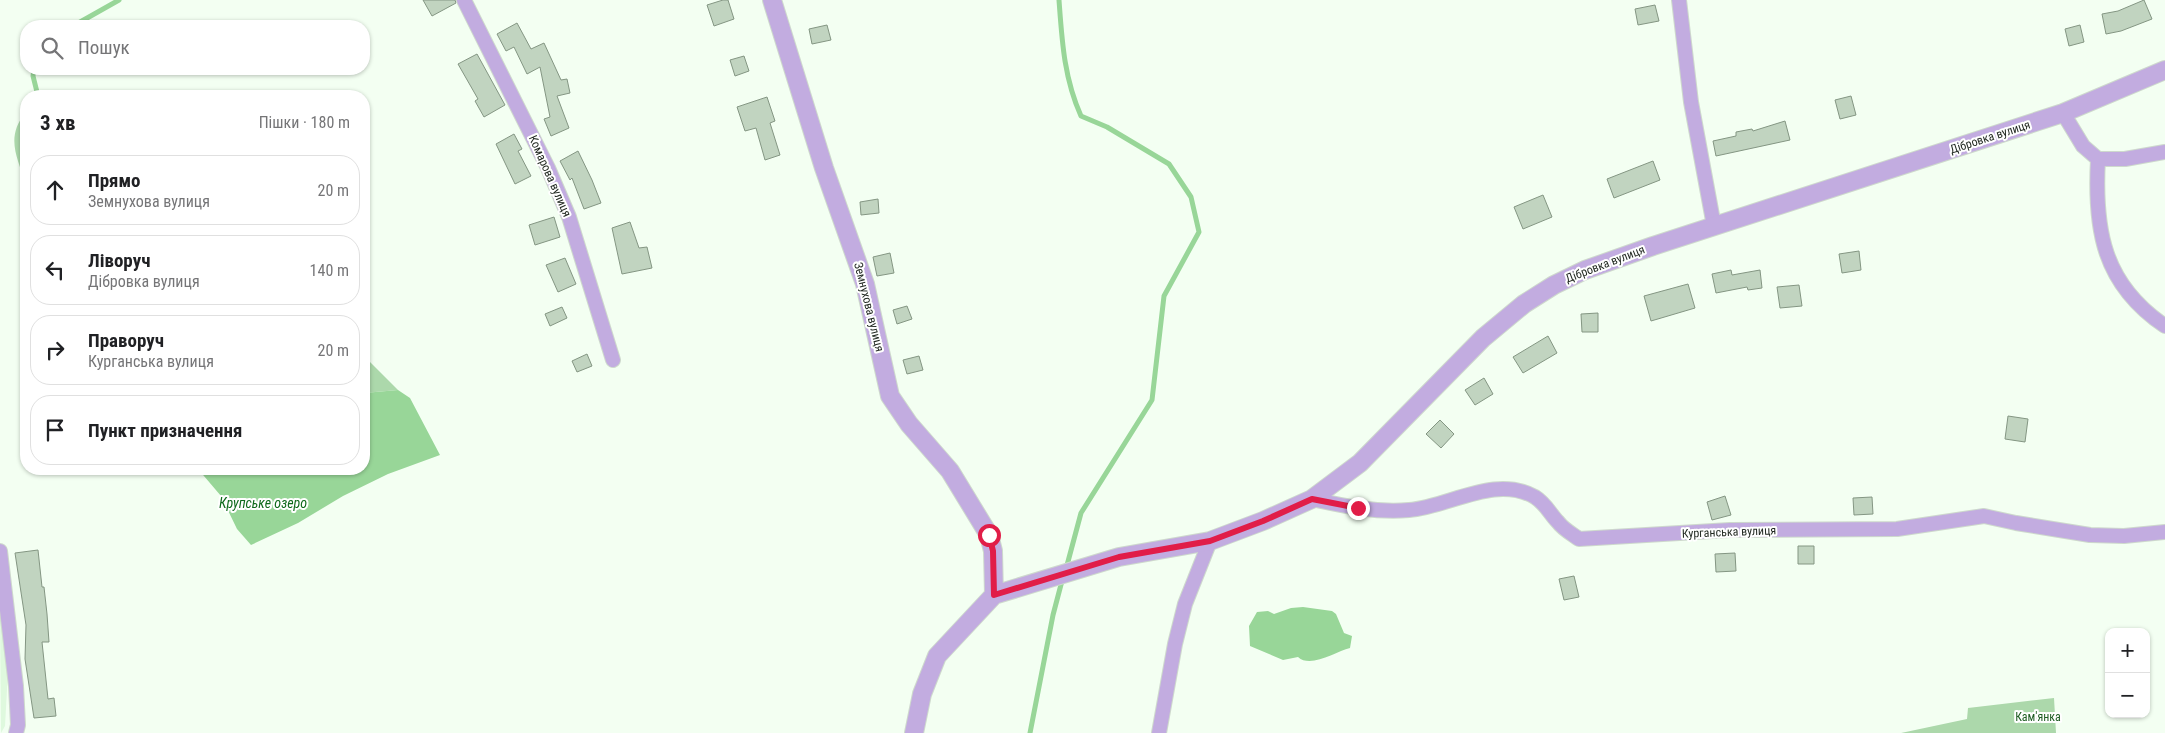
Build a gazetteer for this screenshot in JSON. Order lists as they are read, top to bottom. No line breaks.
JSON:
{"streets":{"street":["Дібровка вулиця","Комарова вулиця","Земнухова вулиця","Курганська вулиця"]},"crossings":[["Дібровка вулиця","Земнухова вулиця"],["Дібровка вулиця","Курганська вулиця"]],"water":["Крупське озеро"],"parks":["Кам'янка"],"page":{"search":"Пошук","heading":["3 хв","Пішки · 180 m"],"list":[["Прямо","Земнухова вулиця","20 m"],["Ліворуч","Дібровка вулиця","140 m"],["Праворуч","Курганська вулиця","20 m"],"Пункт призначення"],"map_buttons":["+","−"]}}
